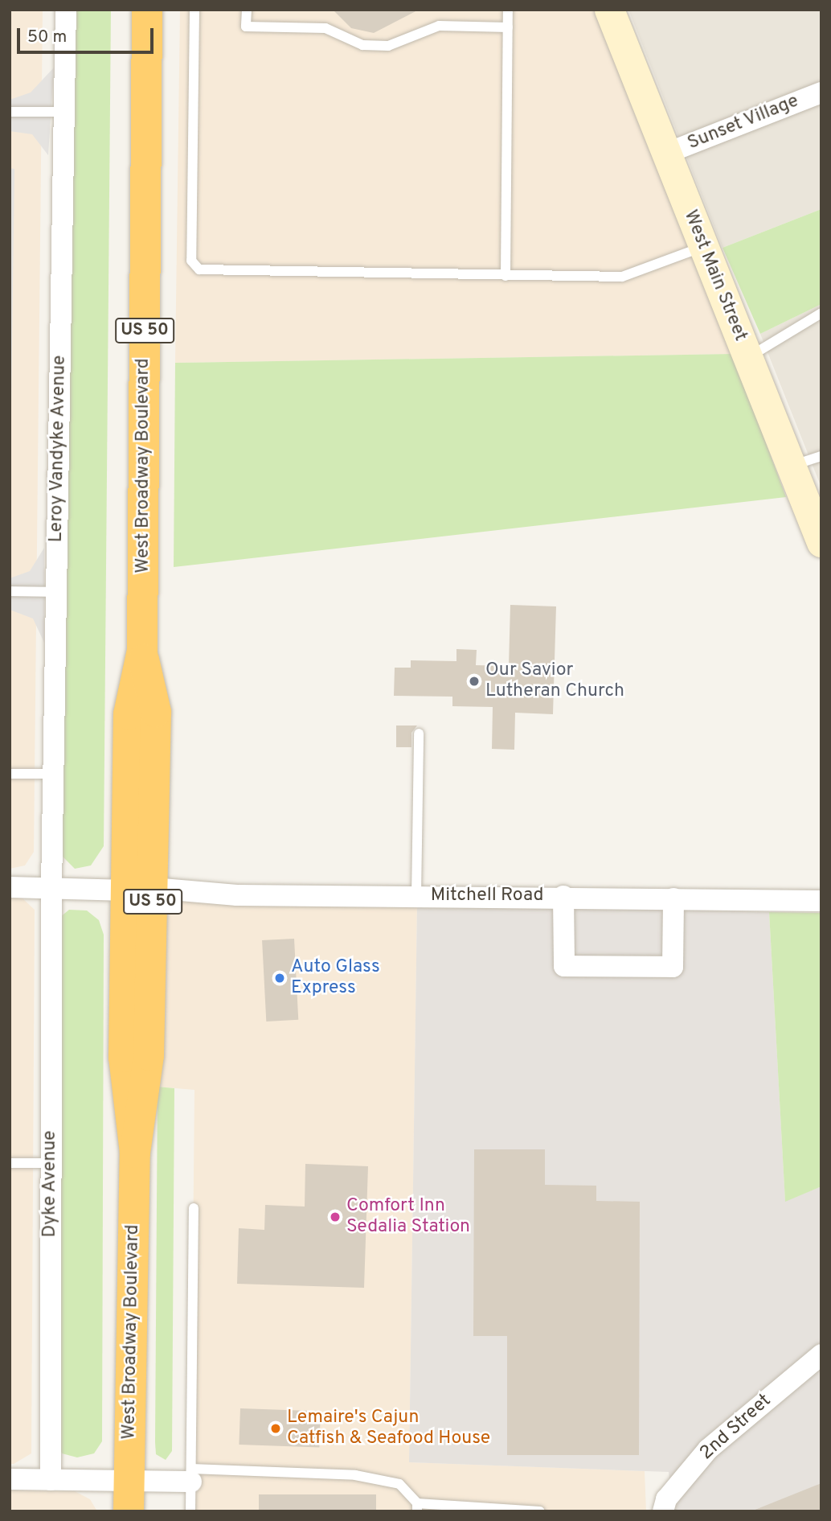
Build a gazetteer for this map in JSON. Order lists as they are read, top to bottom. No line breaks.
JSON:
{"streets":{"highway":["US 50","West Broadway Boulevard"],"main road":["West Main Street"],"street":["Sunset Village","Leroy Vandyke Avenue","Mitchell Road","Dyke Avenue","2nd Street"]},"crossings":[["Sunset Village","West Main Street"],["Leroy Vandyke Avenue","Mitchell Road"],["Leroy Vandyke Avenue","Dyke Avenue"],["West Broadway Boulevard","Mitchell Road"],["Mitchell Road","Dyke Avenue"]],"places":["Our Savior Lutheran Church","Auto Glass Express","Comfort Inn Sedalia Station","Lemaire's Cajun Catfish & Seafood House"],"scale_bar":"50 m"}
